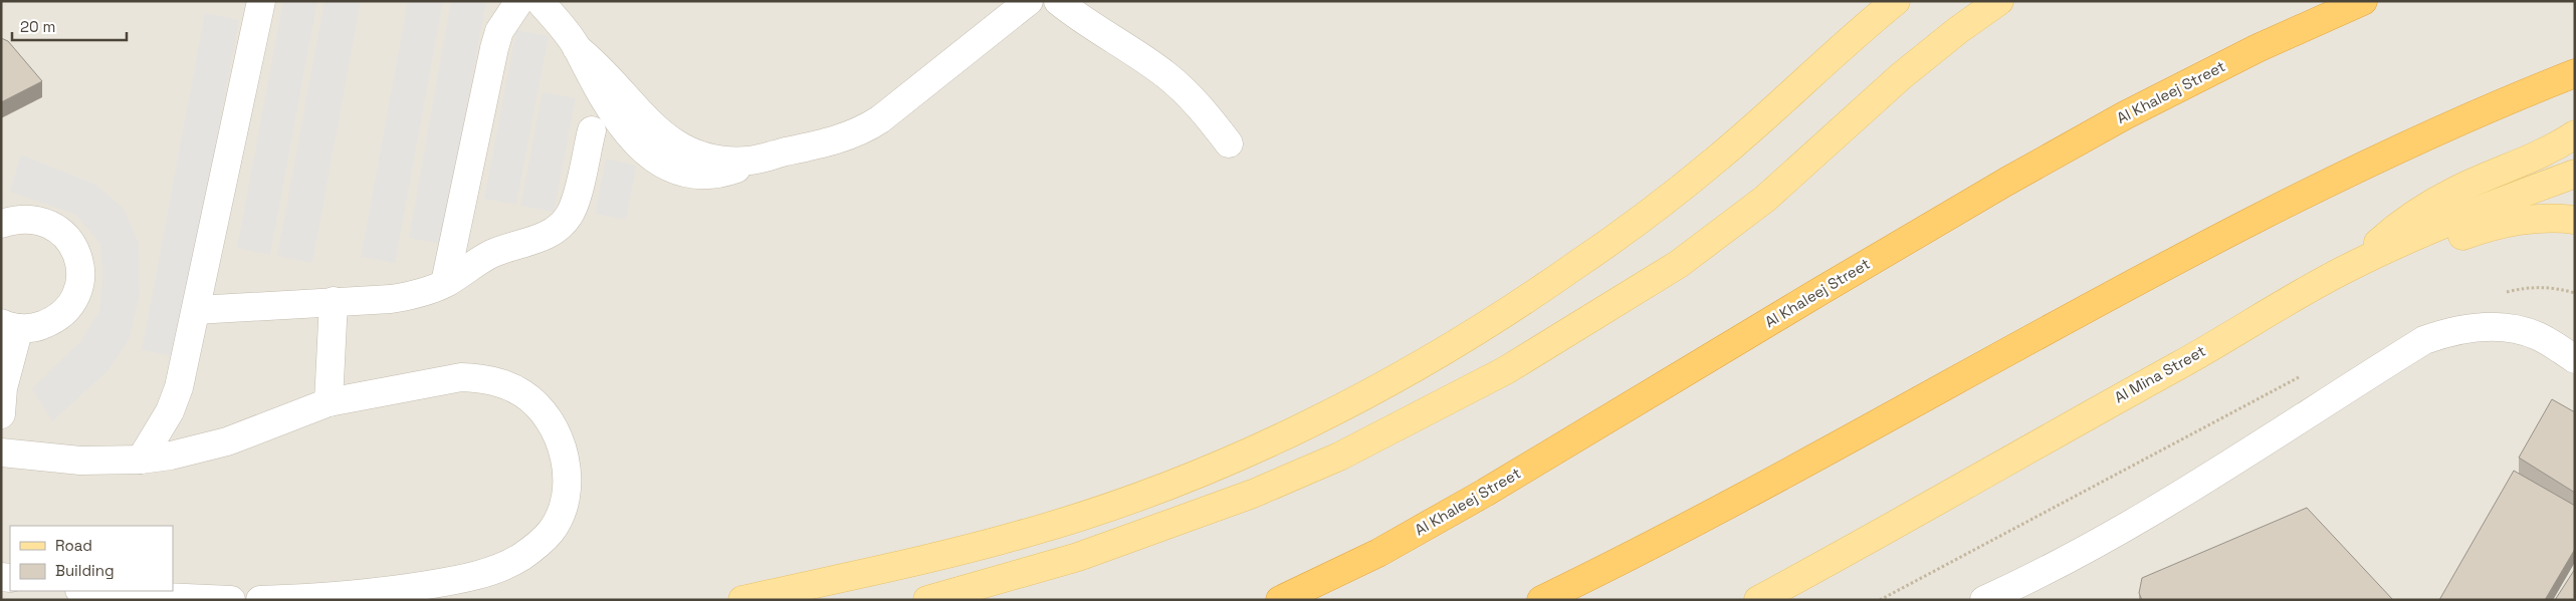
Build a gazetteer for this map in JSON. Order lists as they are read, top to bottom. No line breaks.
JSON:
{"streets":{"highway":["Al Khaleej Street"],"main road":["Al Mina Street"]},"legend":["Road","Building"],"scale_bar":"20 m"}
